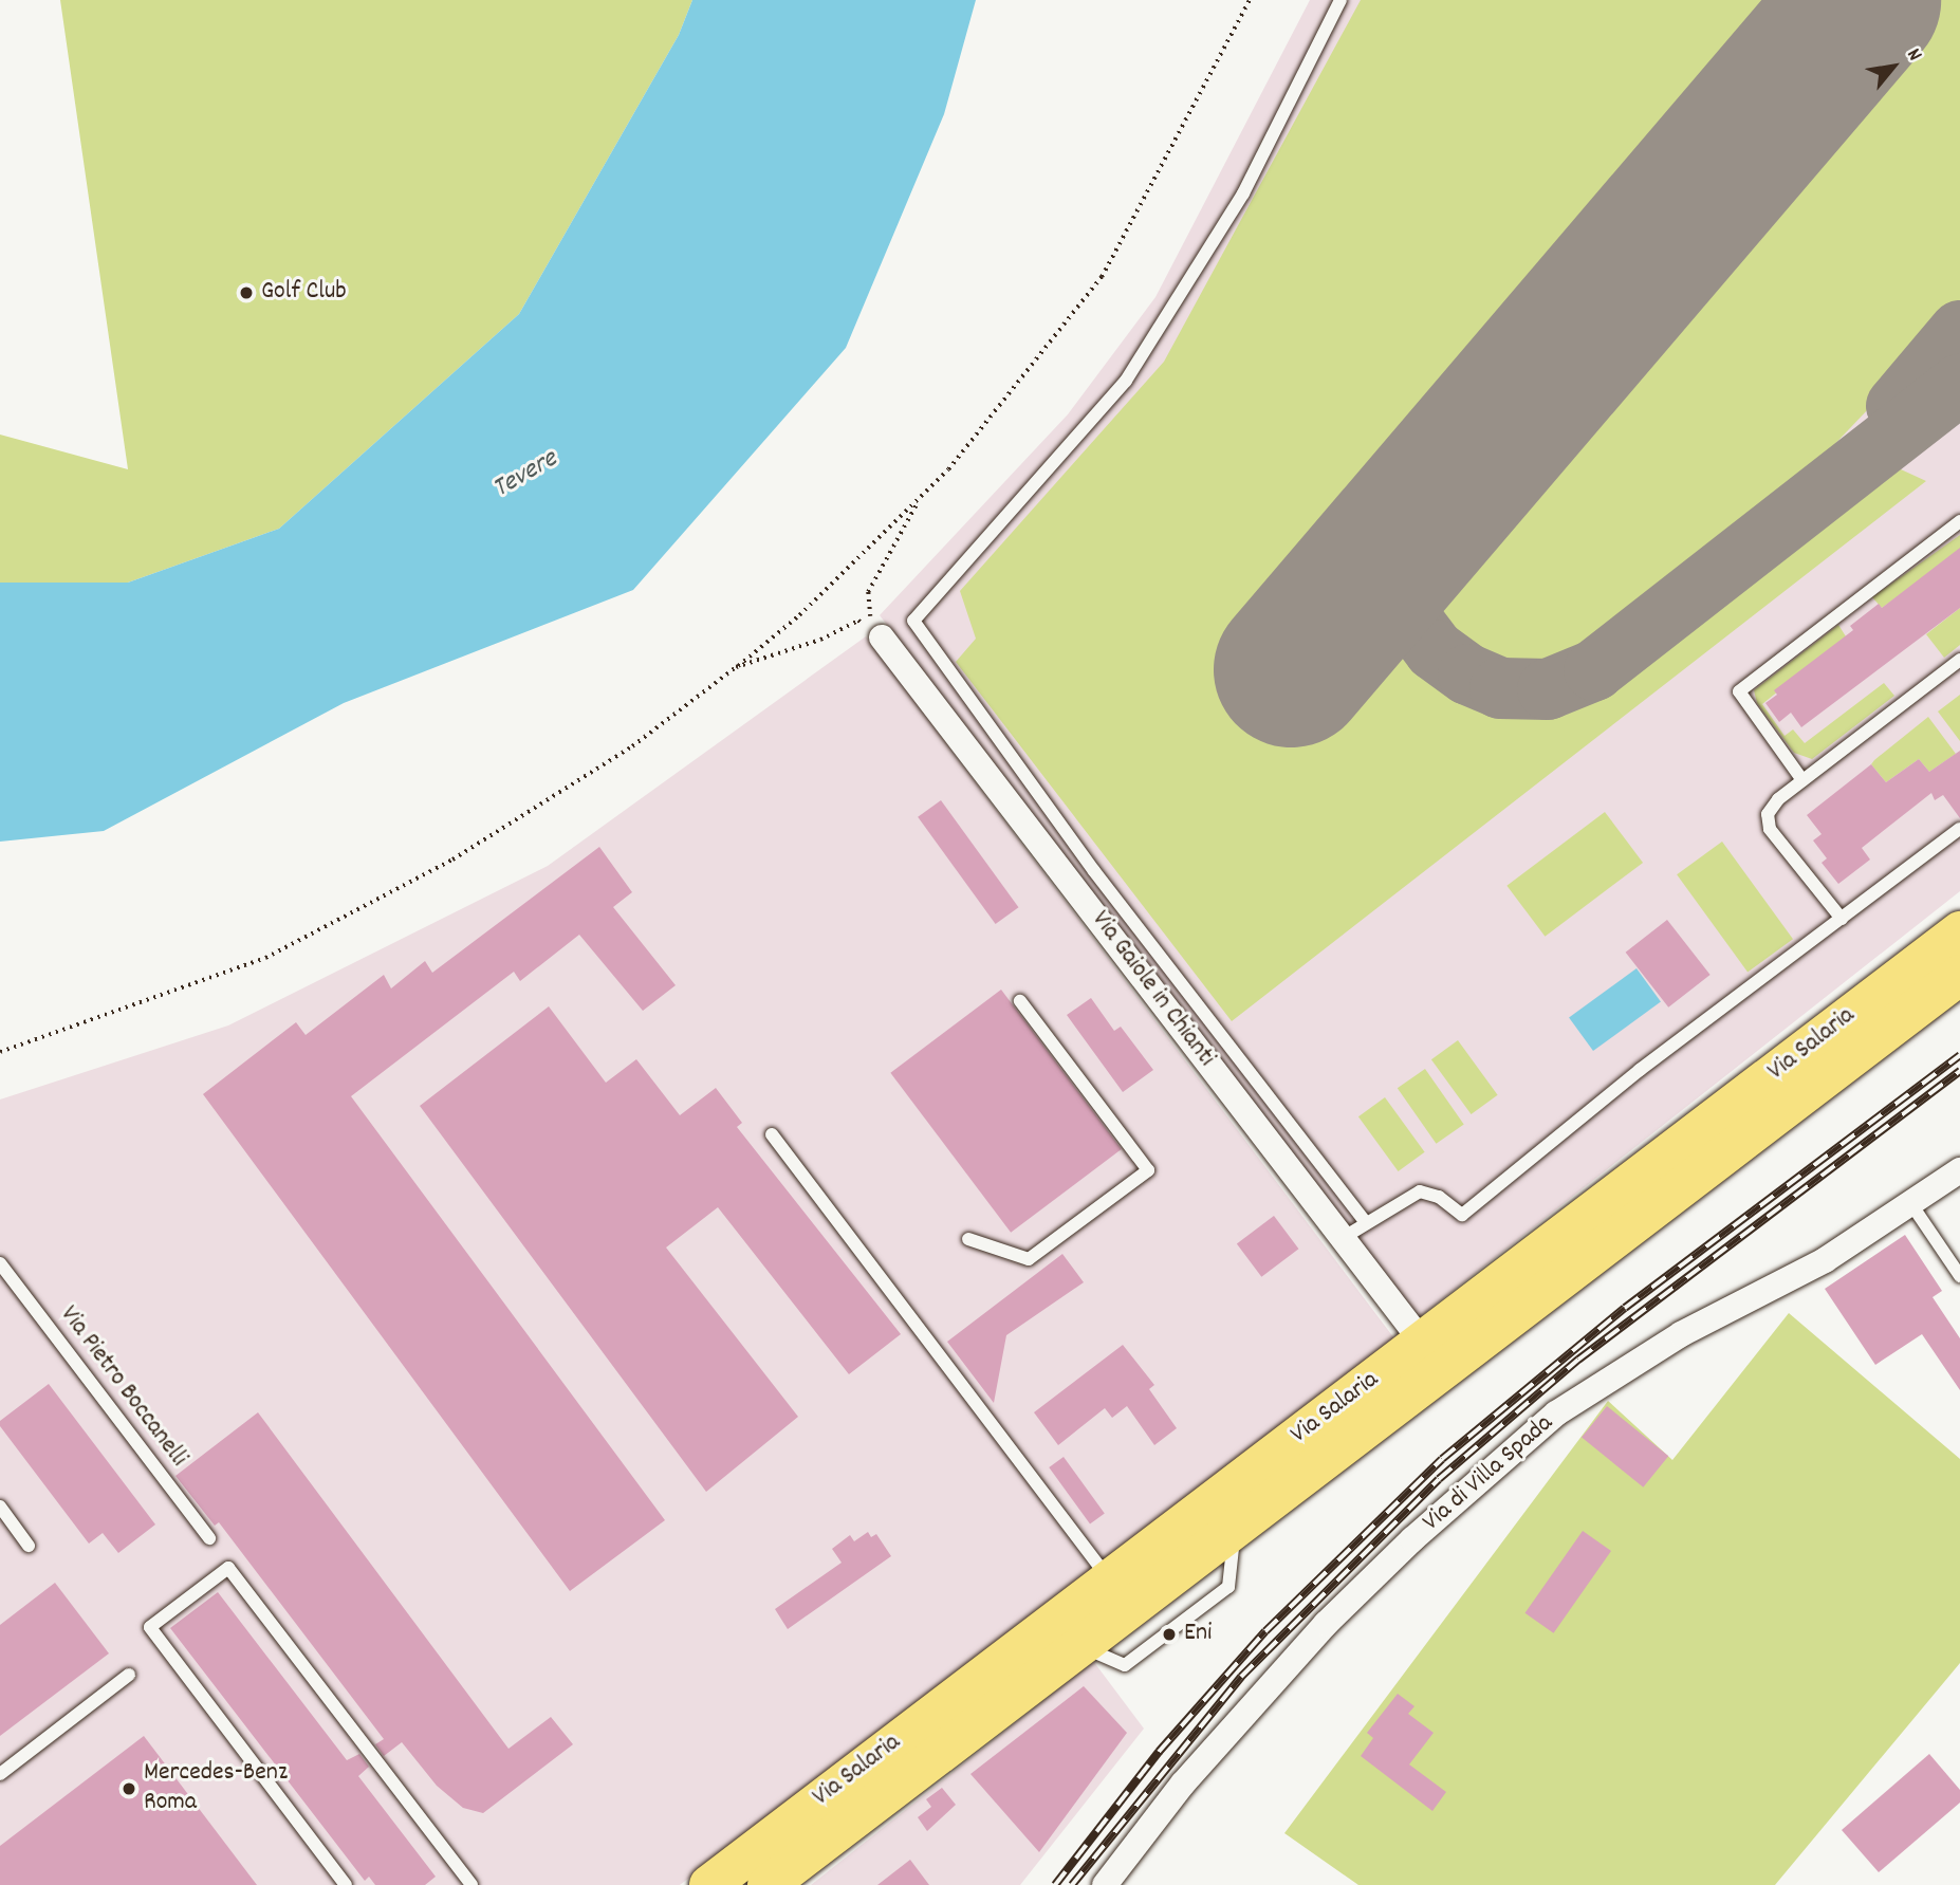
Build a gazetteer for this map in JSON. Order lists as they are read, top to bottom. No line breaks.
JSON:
{"streets":{"main road":["Via Salaria"],"street":["Via Gaiole in Chianti","Via di Villa Spada"],"lane":["Via Pietro Boccanelli"]},"crossings":[["Via Gaiole in Chianti","Via Salaria"]],"water":["Tevere"],"places":["Golf Club","Eni","Mercedes-Benz Roma"],"north":"top right"}
